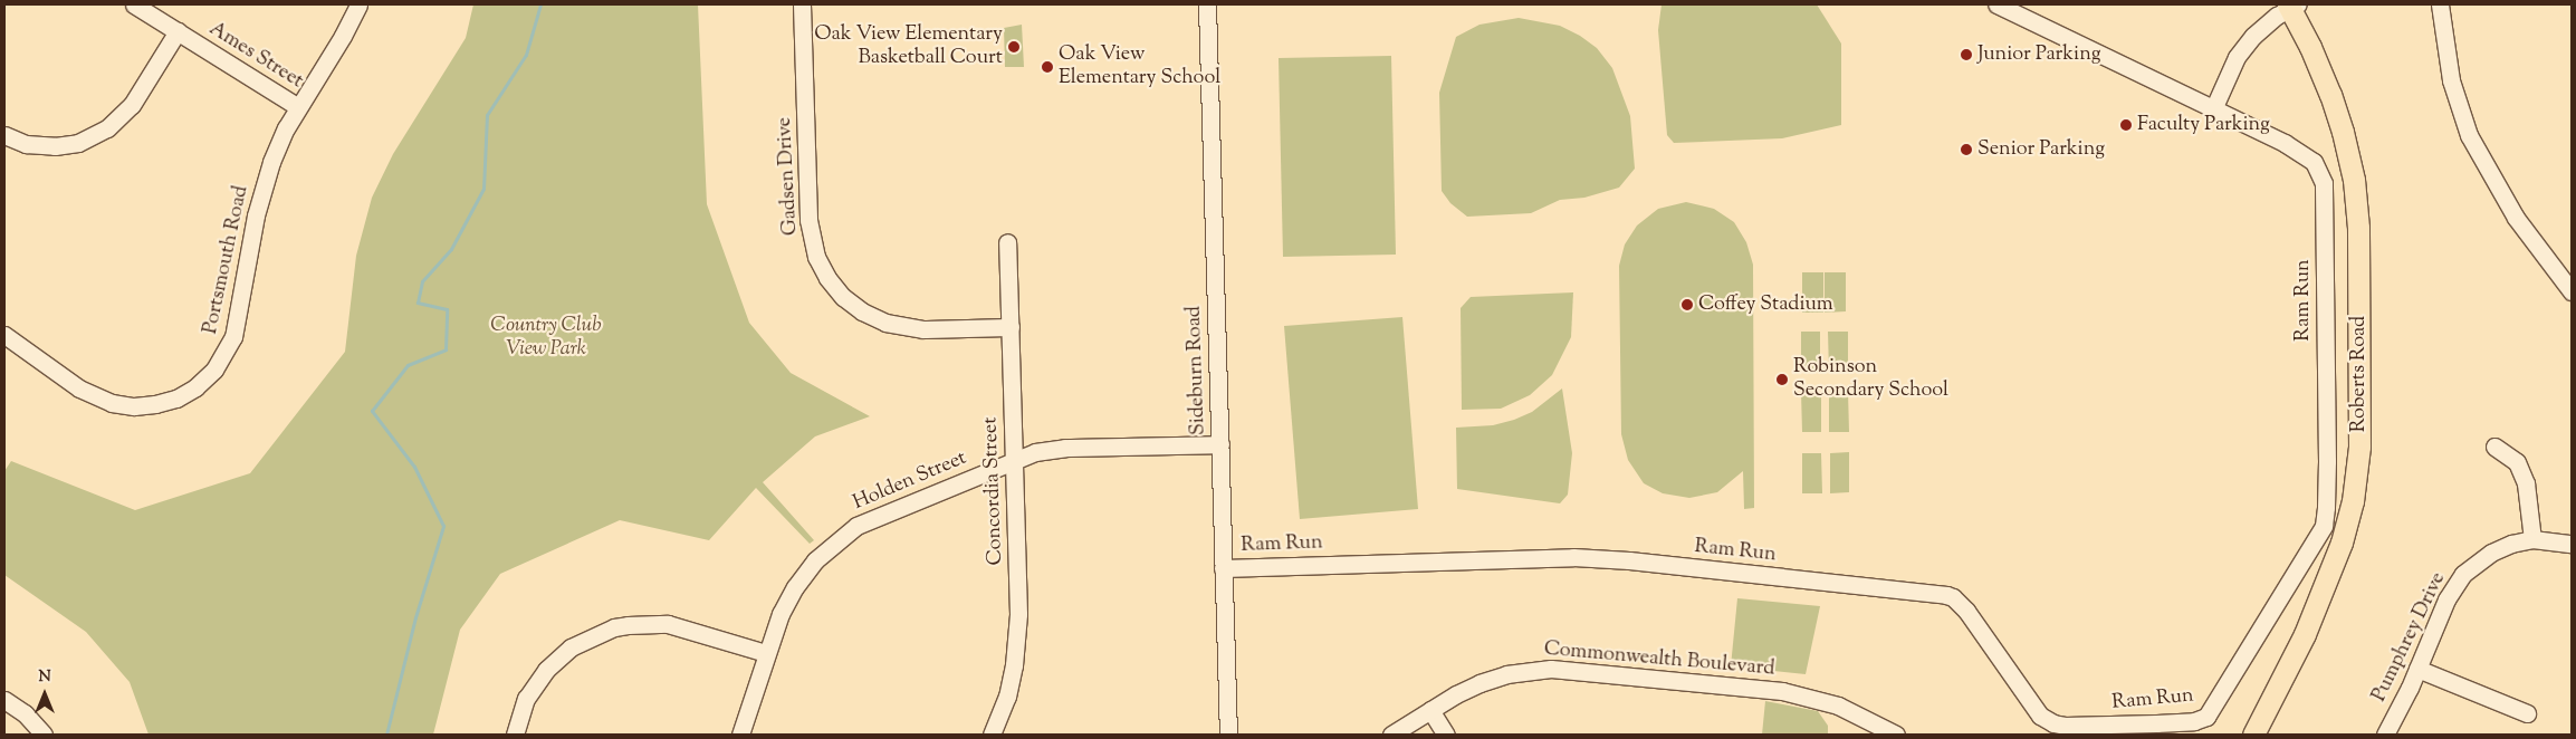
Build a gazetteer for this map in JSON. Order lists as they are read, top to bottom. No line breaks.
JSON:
{"streets":{"main road":["Roberts Road"],"street":["Ames Street","Gadsen Drive","Portsmouth Road","Ram Run","Sideburn Road","Holden Street","Concordia Street","Pumphrey Drive","Commonwealth Boulevard"]},"crossings":[["Ames Street","Portsmouth Road"],["Gadsen Drive","Concordia Street"],["Ram Run","Sideburn Road"],["Sideburn Road","Holden Street"],["Holden Street","Concordia Street"]],"parks":["Country Club View Park"],"places":["Oak View Elementary Basketball Court","Junior Parking","Oak View Elementary School","Faculty Parking","Senior Parking","Coffey Stadium","Robinson Secondary School"],"north":"top"}
